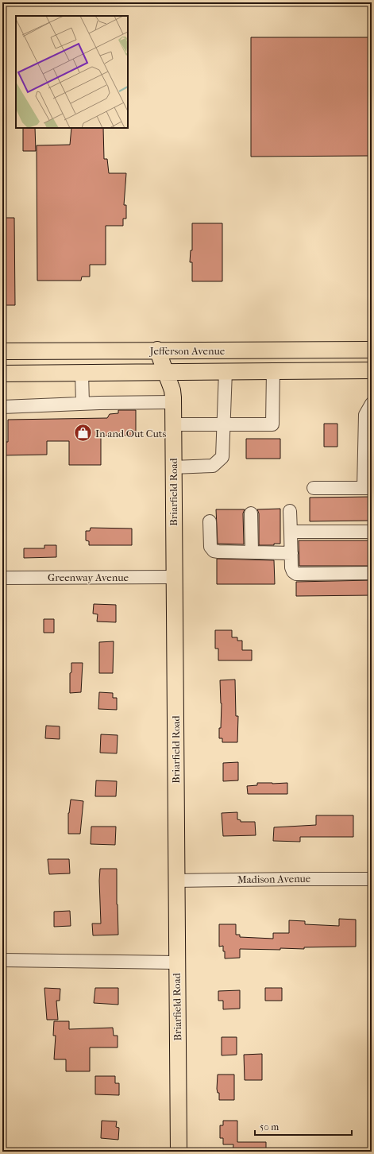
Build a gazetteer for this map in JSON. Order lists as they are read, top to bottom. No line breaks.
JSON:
{"streets":{"main road":["Jefferson Avenue","Briarfield Road"],"street":["Greenway Avenue","Madison Avenue"]},"crossings":[["Jefferson Avenue","Briarfield Road"],["Briarfield Road","Greenway Avenue"],["Briarfield Road","Madison Avenue"]],"places":{"shop":["In and Out Cuts"]},"scale_bar":"50 m"}
